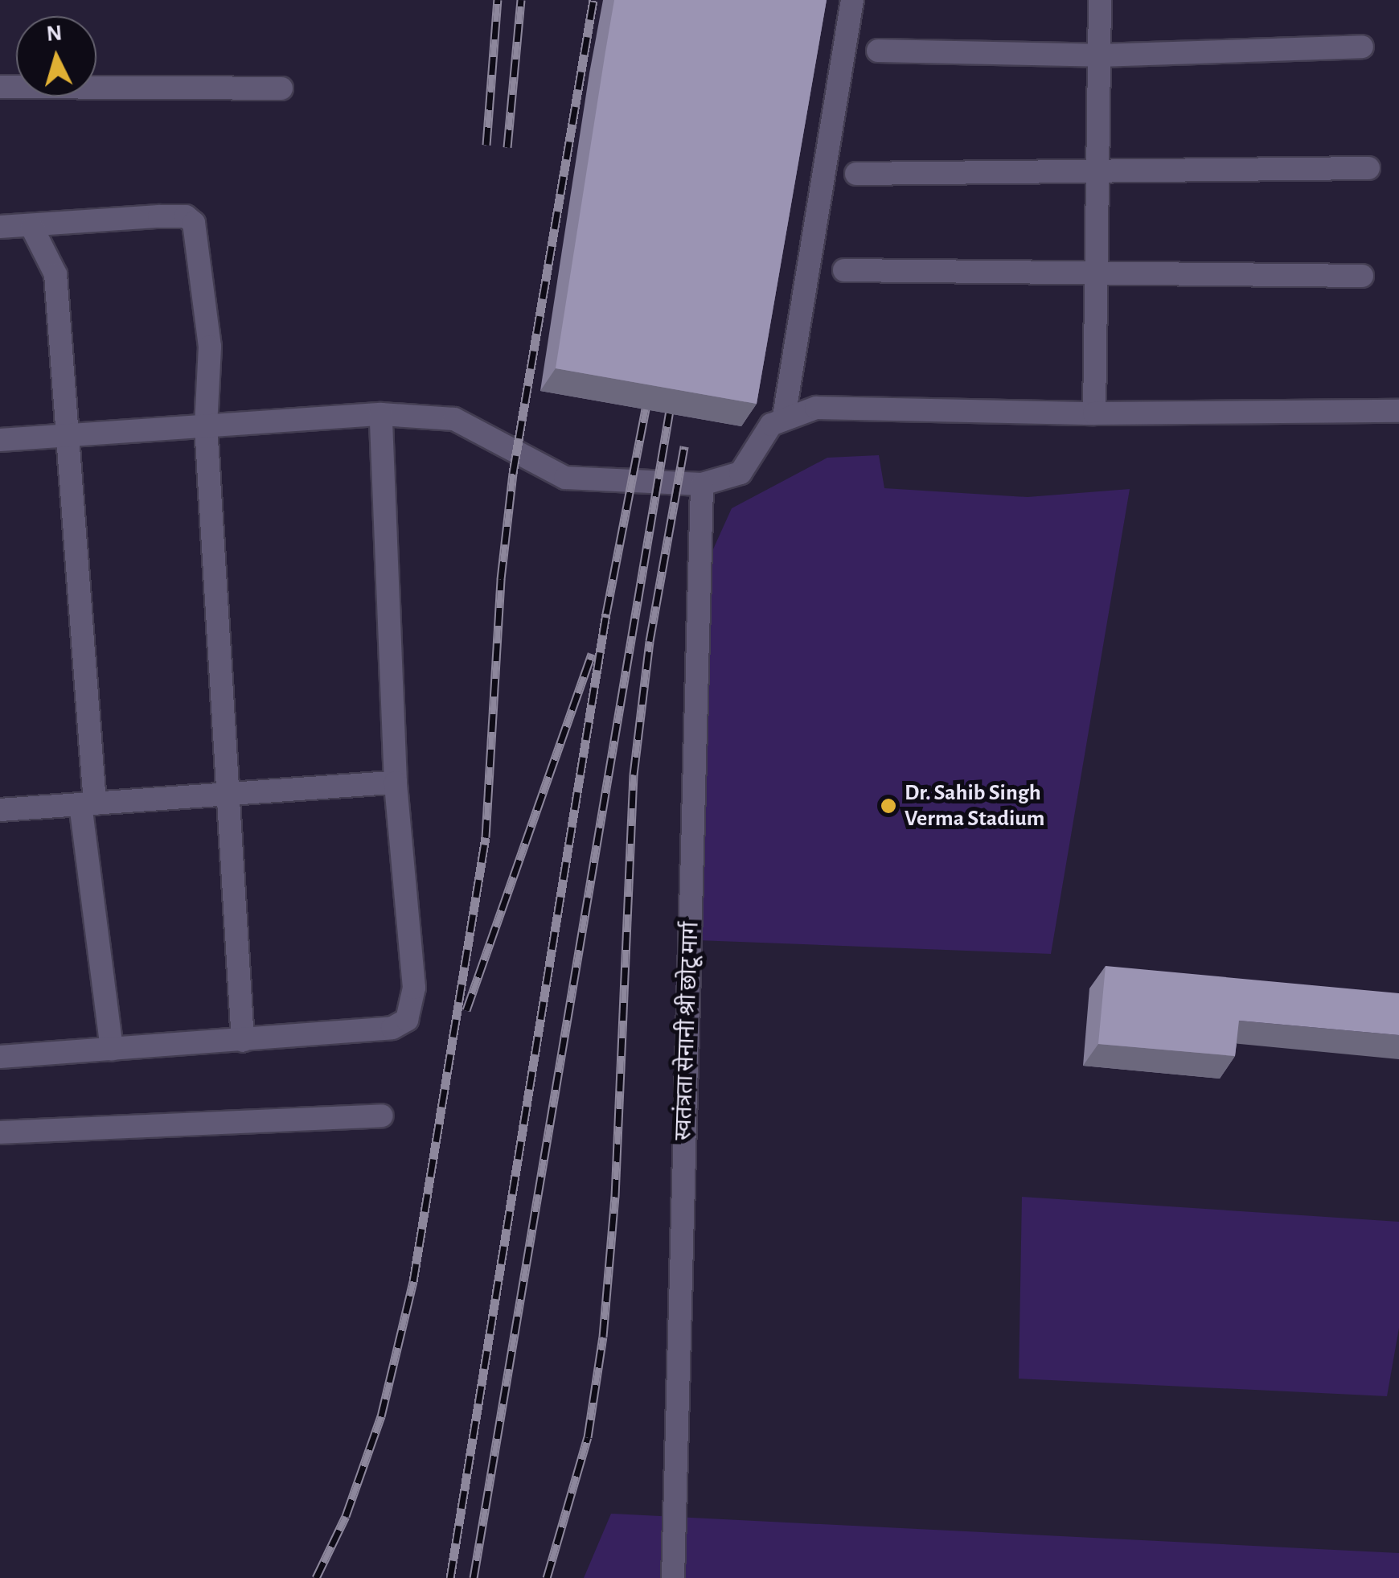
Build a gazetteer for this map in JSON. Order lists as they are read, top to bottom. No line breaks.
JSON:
{"streets":{"street":["स्वतंत्रता सेनानी श्री छोटू मार्ग"]},"places":["Dr. Sahib Singh Verma Stadium"],"north":"top"}
